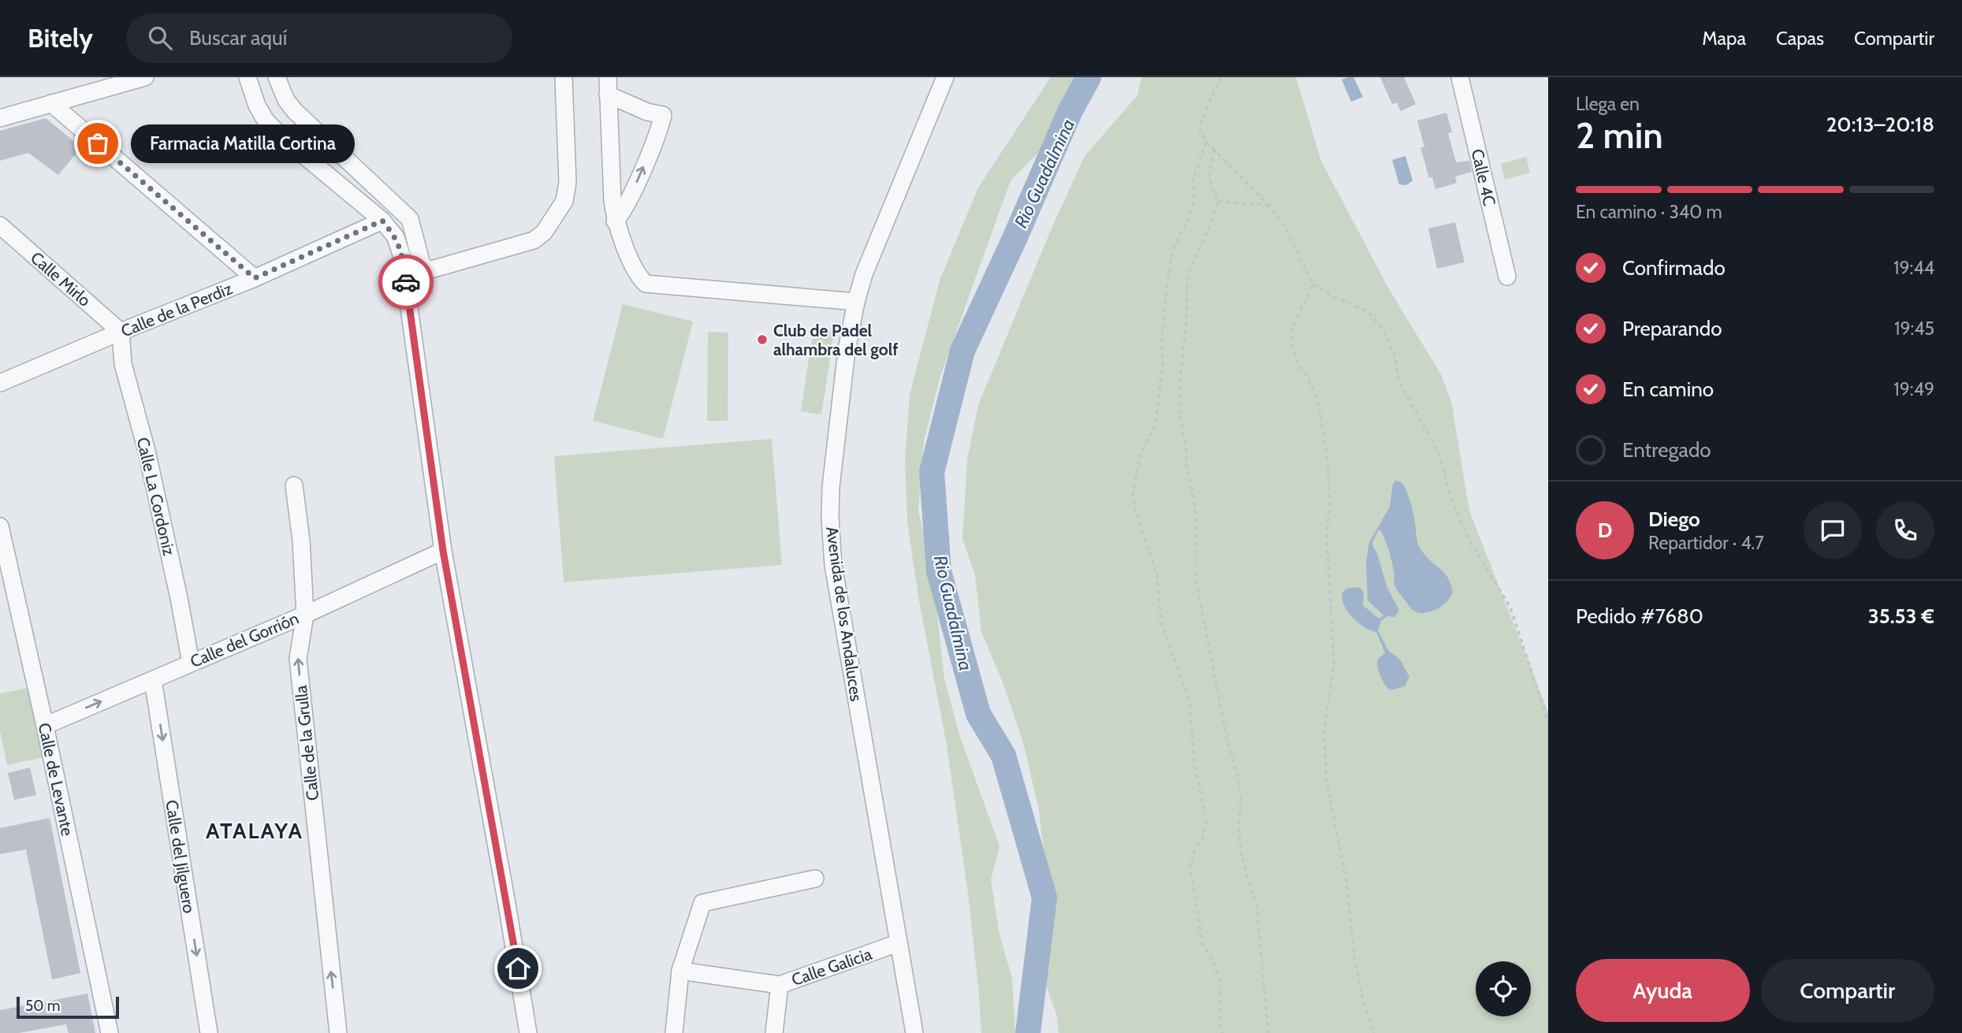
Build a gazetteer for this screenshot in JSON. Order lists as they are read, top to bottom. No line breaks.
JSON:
{"streets":{"street":["Calle 4C","Calle Mirlo","Calle de la Perdiz","Calle La Cordoniz","Avenida de los Andaluces","Calle del Gorrión","Calle de la Grulla","Calle de Levante","Calle del Jilguero","Calle Galicia"]},"crossings":[["Calle Mirlo","Calle de la Perdiz"],["Calle Mirlo","Calle La Cordoniz"],["Calle de la Perdiz","Calle La Cordoniz"],["Calle La Cordoniz","Calle del Gorrión"],["Avenida de los Andaluces","Calle Galicia"],["Calle del Gorrión","Calle de la Grulla"],["Calle del Gorrión","Calle de Levante"],["Calle del Gorrión","Calle del Jilguero"]],"one_way":["Calle de la Grulla","Calle del Jilguero"],"districts":["ATALAYA"],"water":["Rio Guadalmina"],"places":["Farmacia Matilla Cortina","Club de Padel alhambra del golf"],"scale_bar":"50 m","page":{"header":"Bitely","search":"Buscar aquí","nav":["Mapa","Capas","Compartir"],"heading":["2 min","Llega en","20:13–20:18"],"panel":["Diego","Repartidor · 4.7","Pedido #7680","35.53 €"],"bubble":"Farmacia Matilla Cortina","bar":"En camino · 340 m","list":[["Confirmado","19:44"],["Preparando","19:45"],["En camino","19:49"],"Entregado"],"round":"D","buttons":["Ayuda","Compartir"],"scale":"50 m"}}
